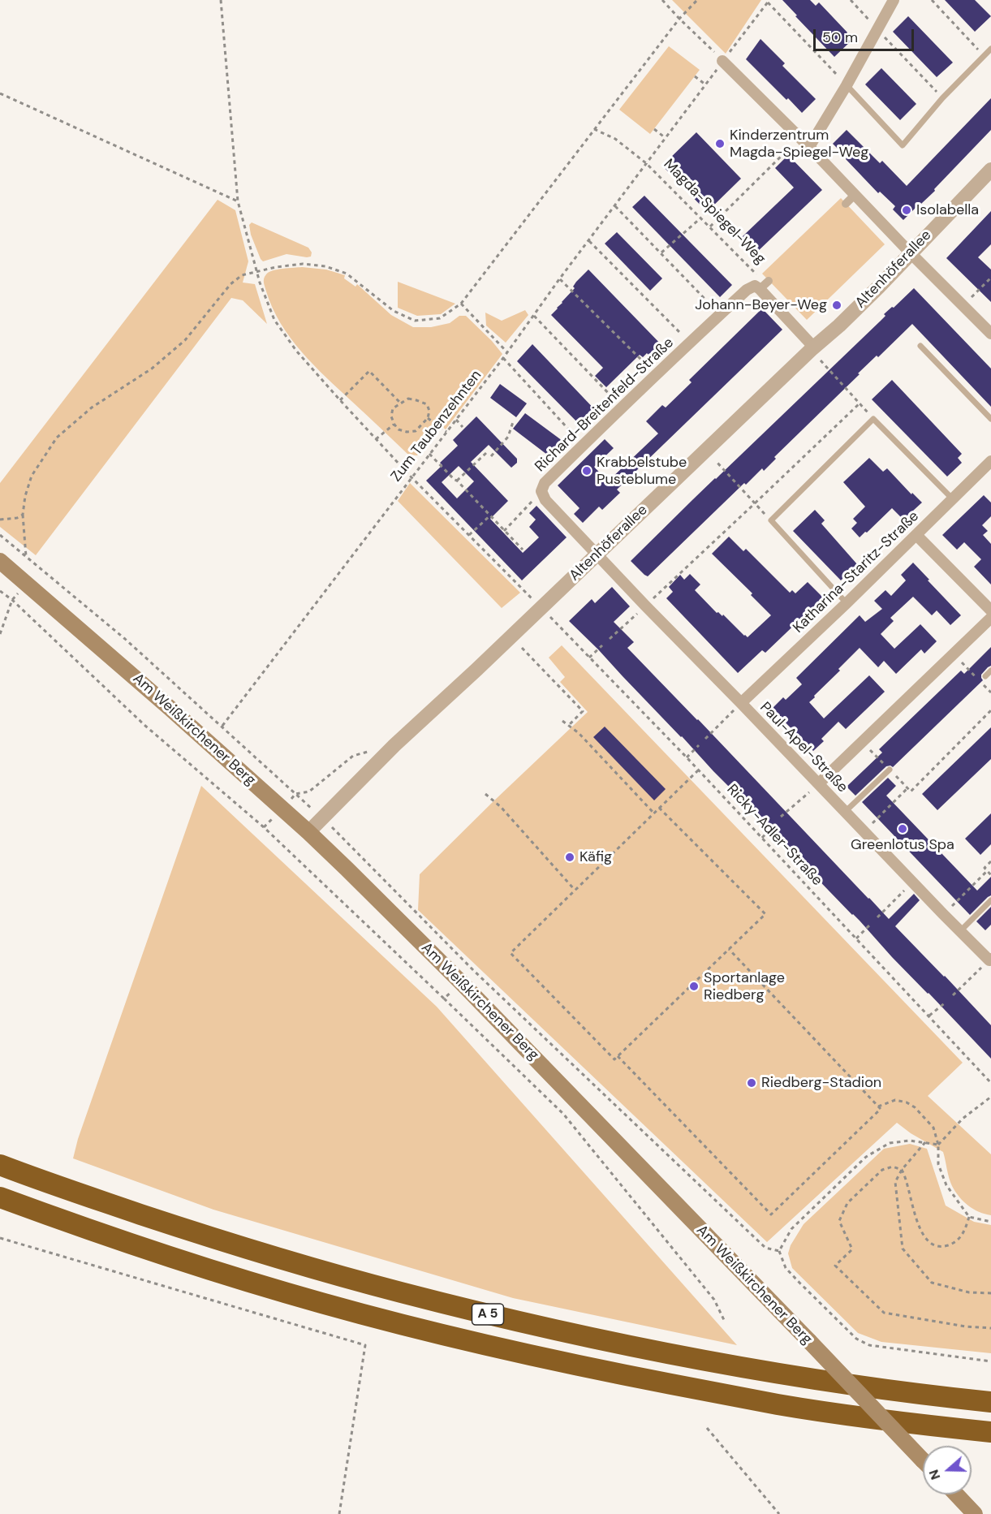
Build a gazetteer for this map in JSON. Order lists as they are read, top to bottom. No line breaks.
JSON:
{"streets":{"highway":["A 5"],"main road":["Am Weißkirchener Berg"],"street":["Magda-Spiegel-Weg","Altenhöferallee","Richard-Breitenfeld-Straße","Katharina-Staritz-Straße","Paul-Apel-Straße"],"path":["Zum Taubenzehnten","Ricky-Adler-Straße"]},"crossings":[["Magda-Spiegel-Weg","Altenhöferallee"],["Magda-Spiegel-Weg","Richard-Breitenfeld-Straße"],["Magda-Spiegel-Weg","Zum Taubenzehnten"],["Altenhöferallee","Richard-Breitenfeld-Straße"],["Altenhöferallee","Am Weißkirchener Berg"],["Altenhöferallee","Paul-Apel-Straße"],["Altenhöferallee","Ricky-Adler-Straße"],["Richard-Breitenfeld-Straße","Paul-Apel-Straße"],["Zum Taubenzehnten","Ricky-Adler-Straße"],["Katharina-Staritz-Straße","Paul-Apel-Straße"]],"places":["Kinderzentrum Magda-Spiegel-Weg","Isolabella","Johann-Beyer-Weg","Krabbelstube Pusteblume","Greenlotus Spa","Käfig","Sportanlage Riedberg","Riedberg-Stadion"],"scale_bar":"50 m","north":"left"}
